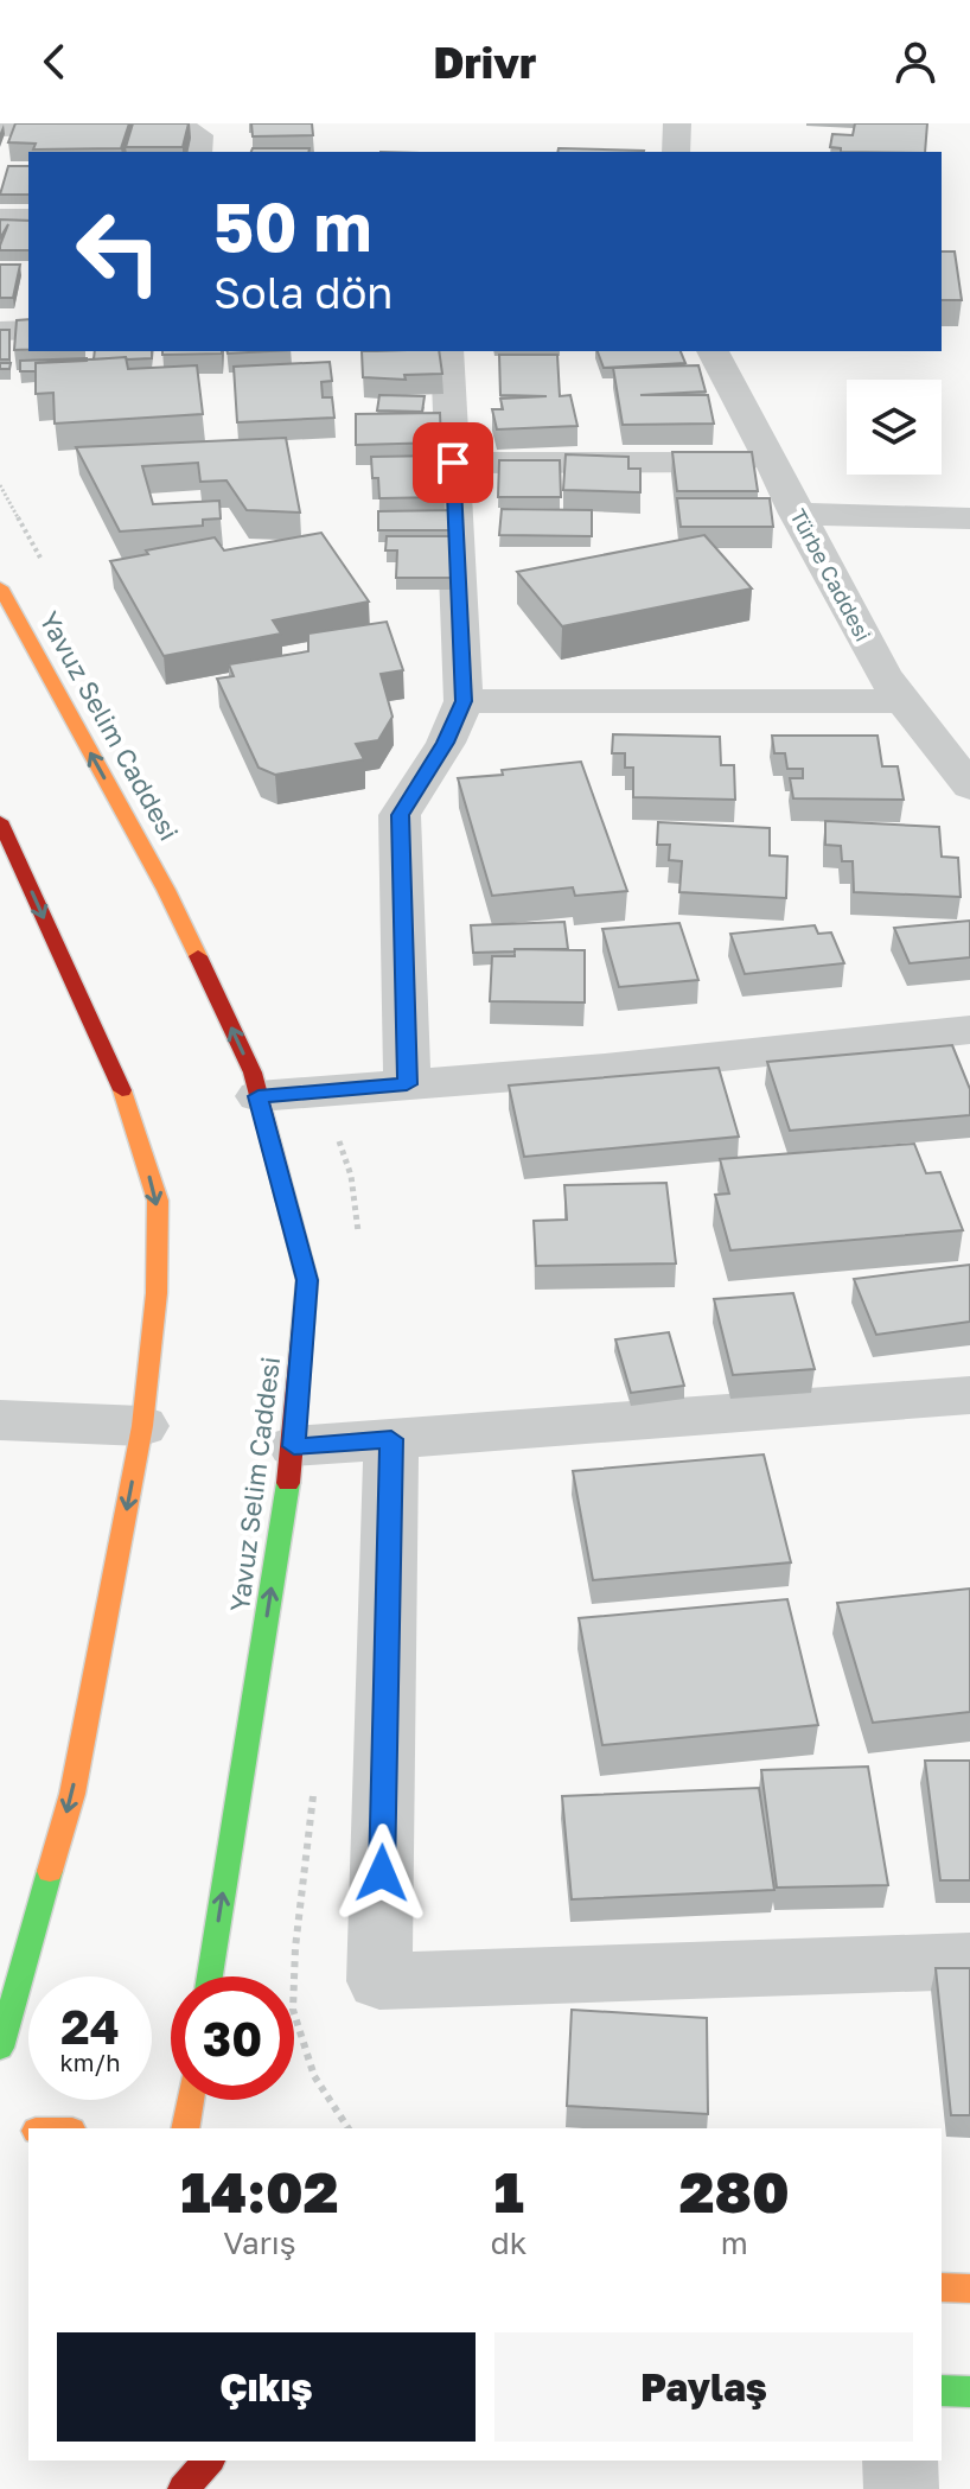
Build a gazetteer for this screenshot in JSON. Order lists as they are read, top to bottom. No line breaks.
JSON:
{"streets":{"main road":["Yavuz Selim Caddesi"],"street":["Türbe Caddesi"]},"page":{"header":"Drivr","turn":["50 m","Sola dön"],"speed":"24 km/h","limit":"30","eta":["14:02","Varış","1","dk","280","m"],"buttons":["Çıkış","Paylaş"]}}
